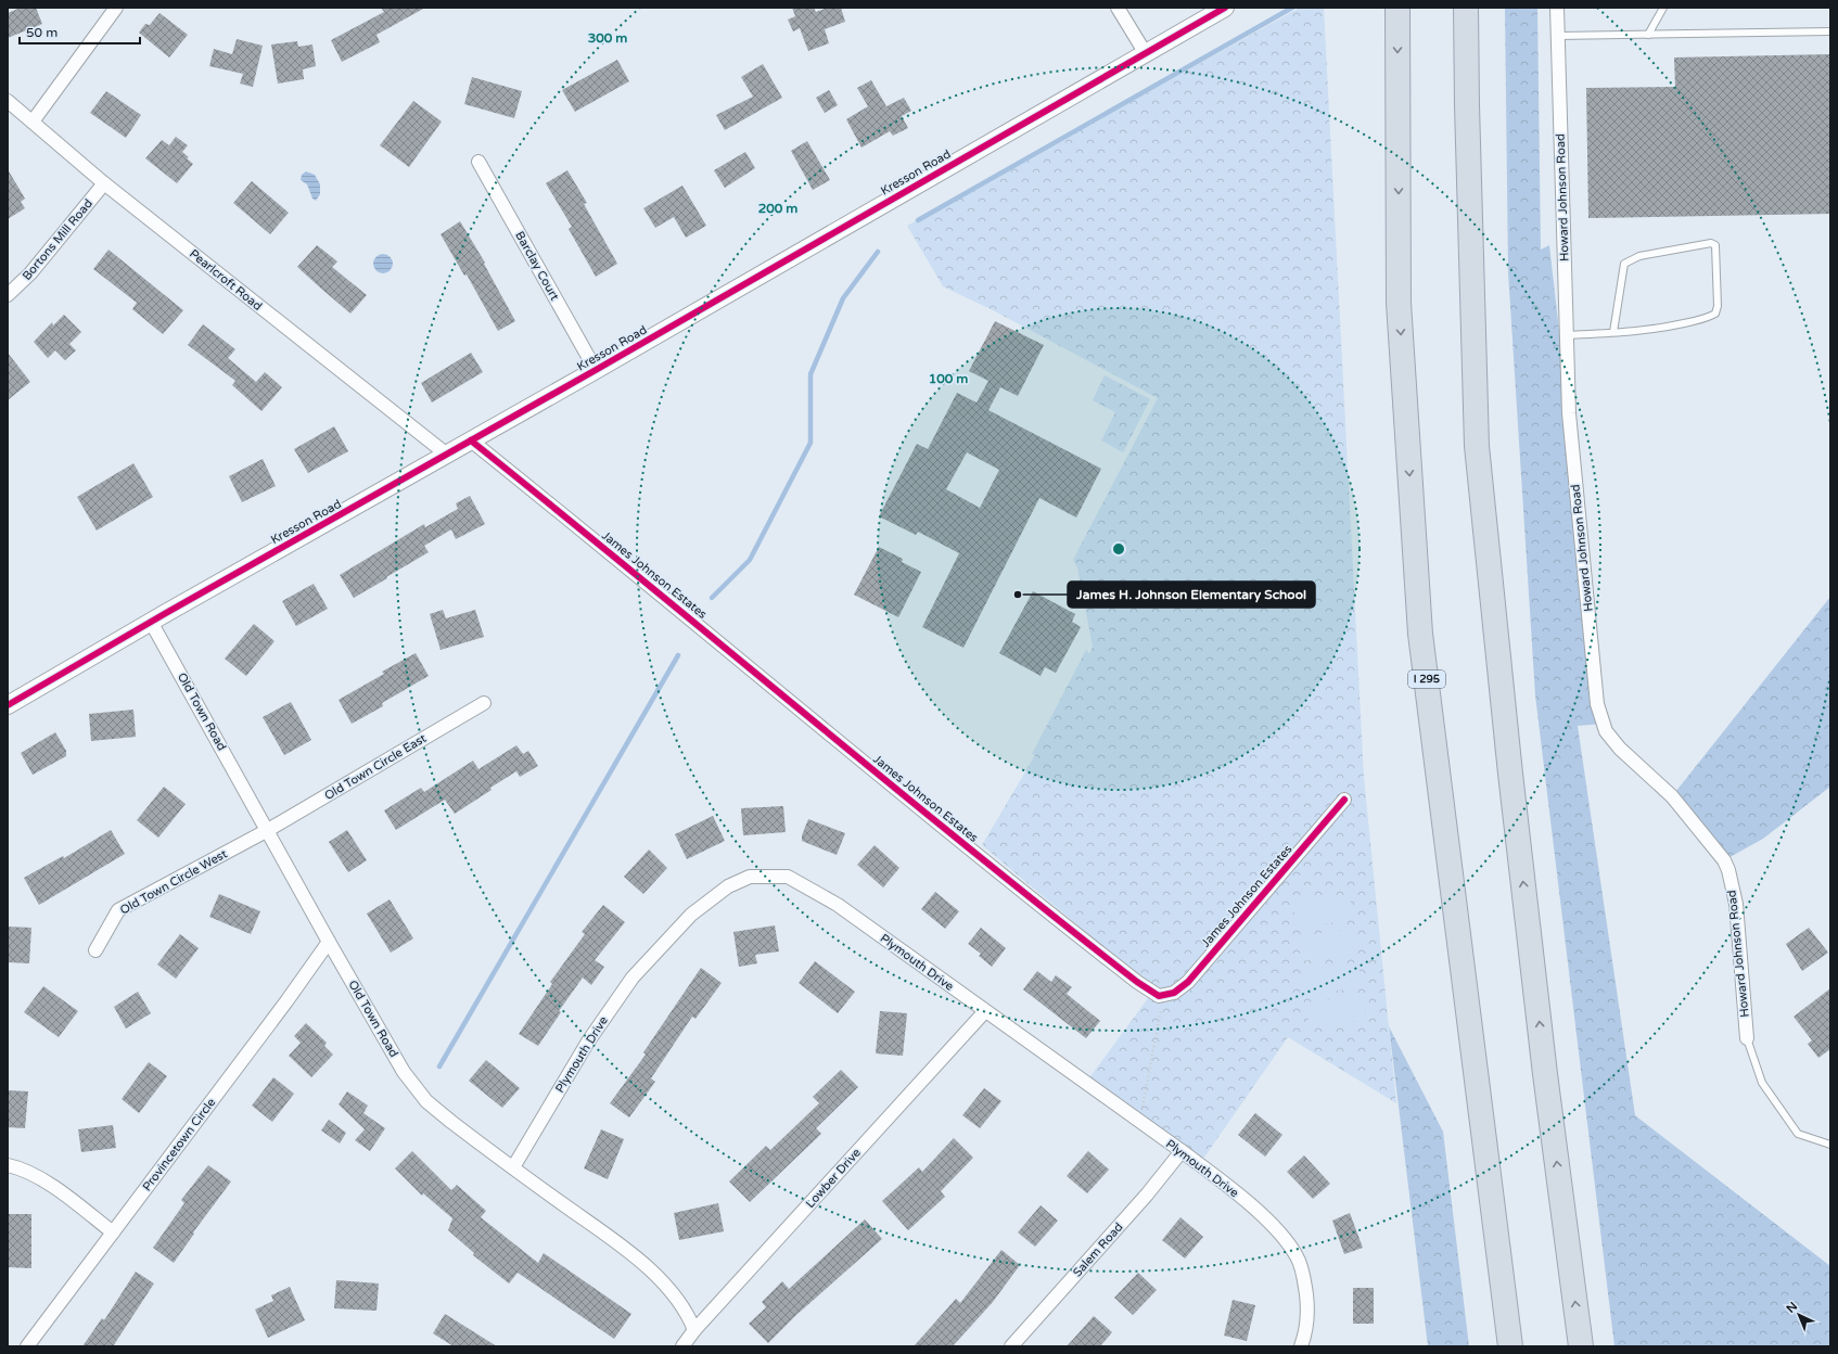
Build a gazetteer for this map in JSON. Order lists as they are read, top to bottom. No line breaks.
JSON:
{"streets":{"highway":["I 295"],"street":["Kresson Road","Howard Johnson Road","Bortons Mill Road","Barclay Court","Pearlcroft Road","James Johnson Estates","Old Town Road","Old Town Circle East","Old Town Circle West","Plymouth Drive","Provincetown Circle","Lowber Drive","Salem Road"]},"crossings":[["Kresson Road","Barclay Court"],["Kresson Road","Pearlcroft Road"],["Kresson Road","James Johnson Estates"],["Kresson Road","Old Town Road"],["Bortons Mill Road","Pearlcroft Road"],["Old Town Road","Old Town Circle East"],["Old Town Road","Old Town Circle West"],["Old Town Road","Plymouth Drive"],["Old Town Road","Provincetown Circle"],["Old Town Road","Lowber Drive"],["Old Town Circle East","Old Town Circle West"],["Plymouth Drive","Lowber Drive"],["Plymouth Drive","Salem Road"]],"places":["James H. Johnson Elementary School"],"scale_bar":"50 m","north":"top left","rings":["300 m","200 m","100 m"]}
